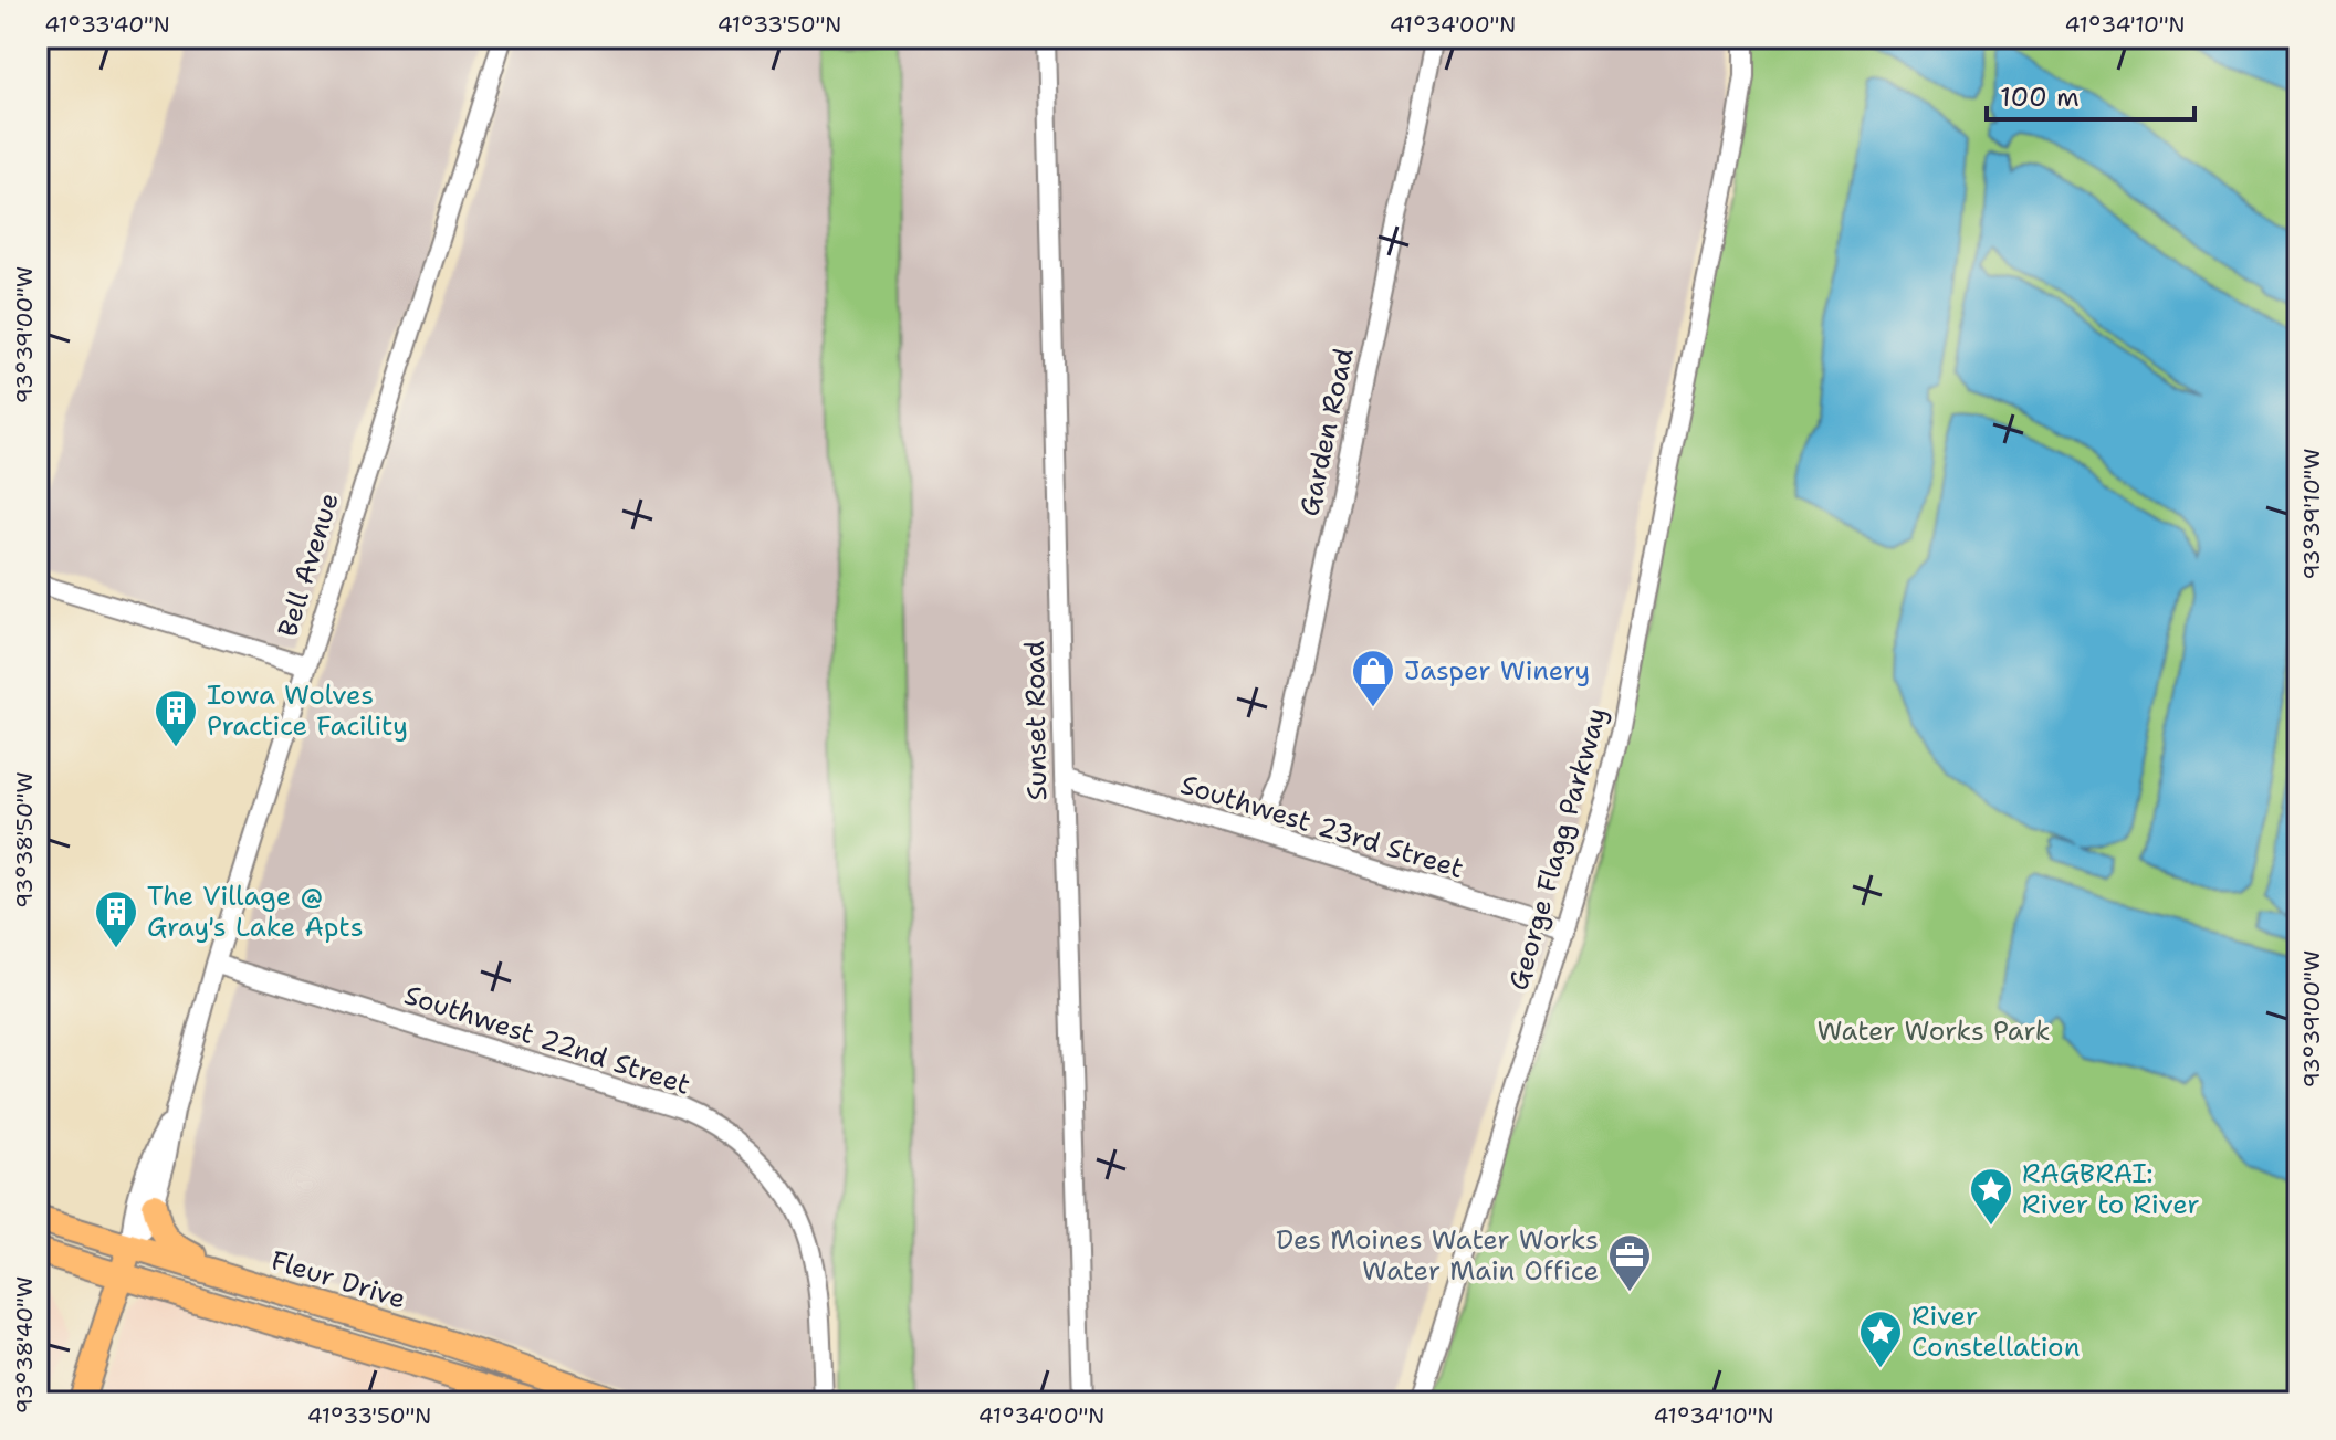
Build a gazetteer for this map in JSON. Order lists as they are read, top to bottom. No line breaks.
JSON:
{"streets":{"main road":["Bell Avenue","Fleur Drive"],"street":["Garden Road","Sunset Road","Southwest 23rd Street","George Flagg Parkway","Southwest 22nd Street"]},"crossings":[["Garden Road","Southwest 23rd Street"],["Bell Avenue","Southwest 22nd Street"],["Bell Avenue","Fleur Drive"],["Sunset Road","Southwest 23rd Street"],["Southwest 23rd Street","George Flagg Parkway"]],"parks":["Water Works Park"],"places":{"shop":["Jasper Winery"],"building":["Iowa Wolves Practice Facility","The Village @ Gray's Lake Apts"],"place":["RAGBRAI: River to River","River Constellation"],"office":["Des Moines Water Works Water Main Office"]},"scale_bar":"100 m","coordinates":["41°33'40\"N","41°33'50\"N","41°34'00\"N","41°34'10\"N","93°39'00\"W","93°39'10\"W","93°38'50\"W","93°38'40\"W"]}
